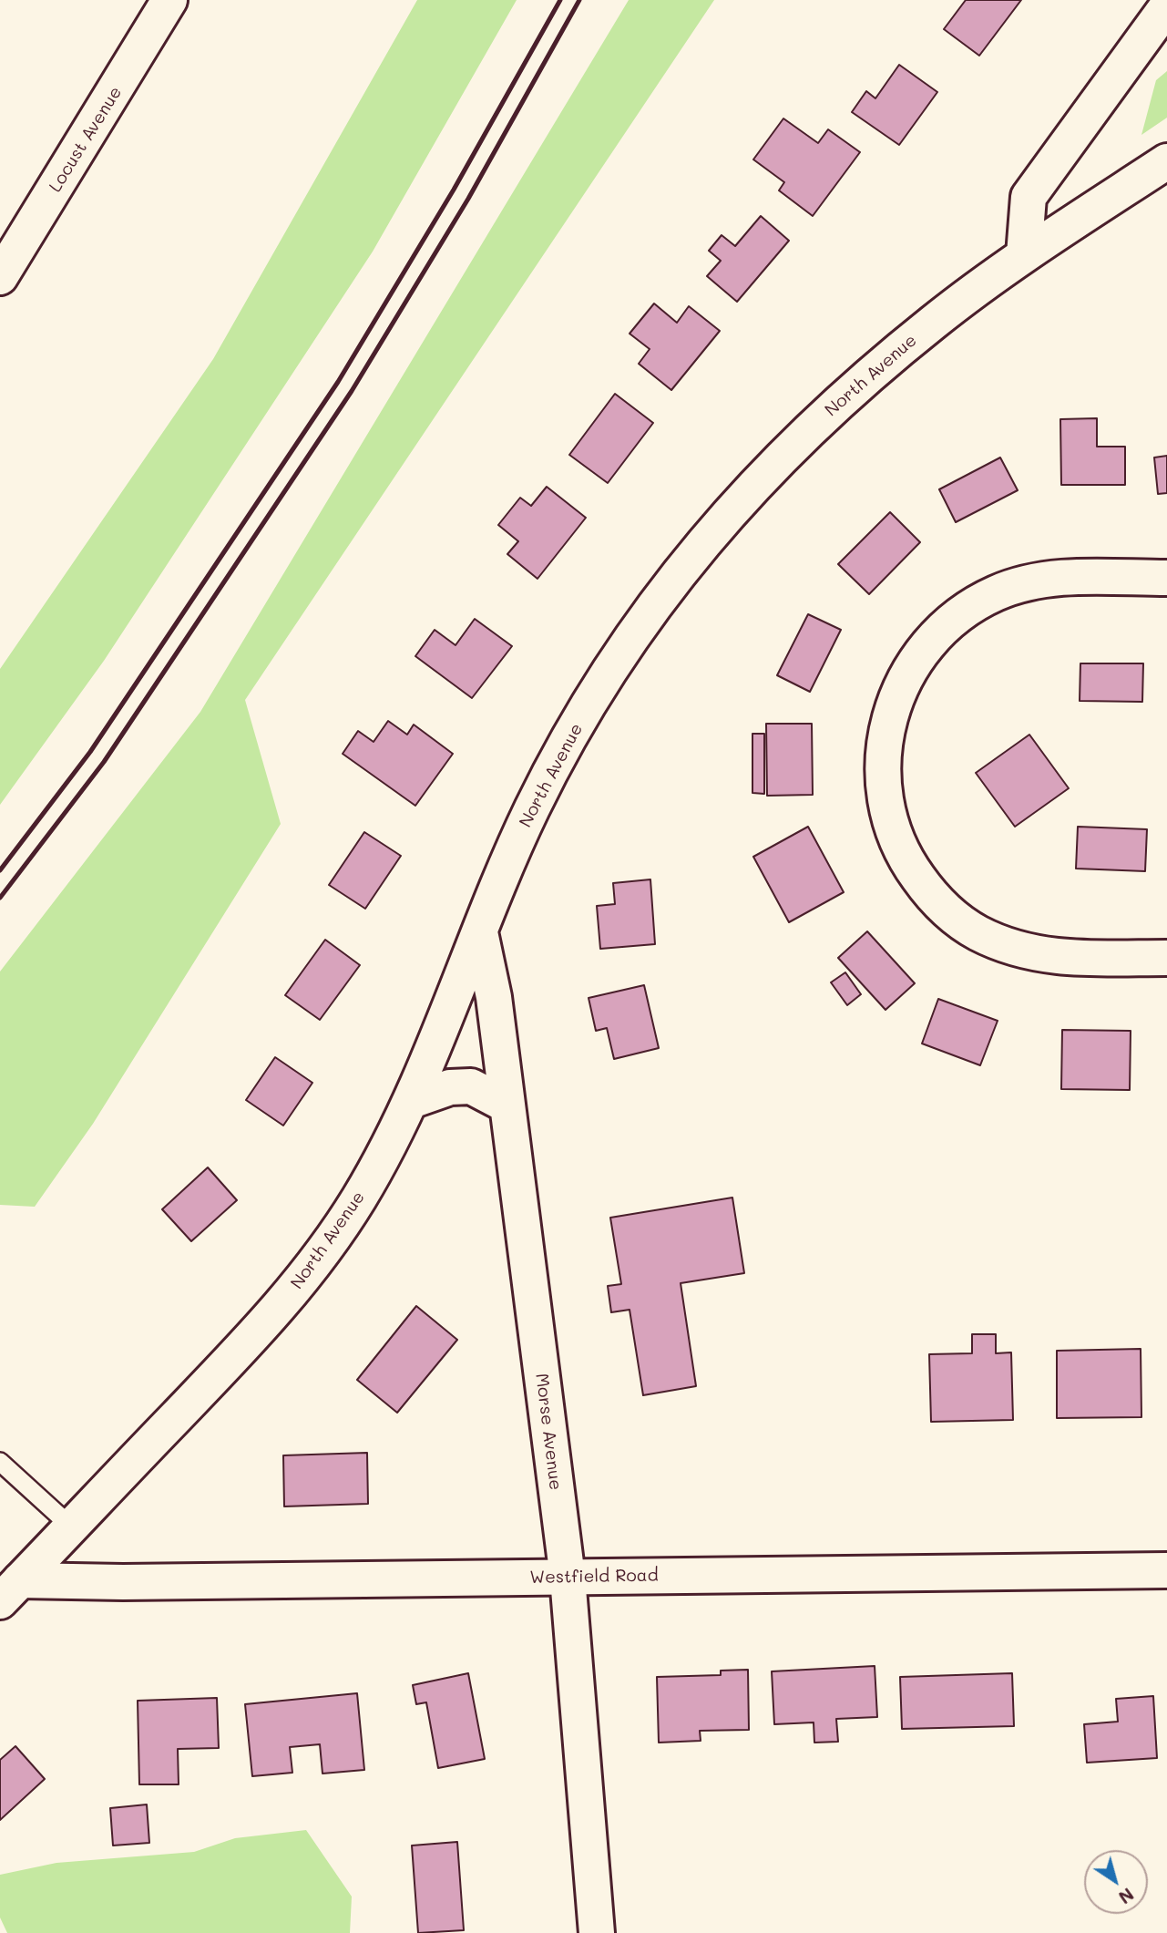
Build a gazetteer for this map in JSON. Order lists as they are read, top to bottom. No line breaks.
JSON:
{"streets":{"street":["Locust Avenue","North Avenue","Morse Avenue","Westfield Road"]},"crossings":[["North Avenue","Morse Avenue"],["North Avenue","Westfield Road"],["Morse Avenue","Westfield Road"]],"north":"bottom right"}
